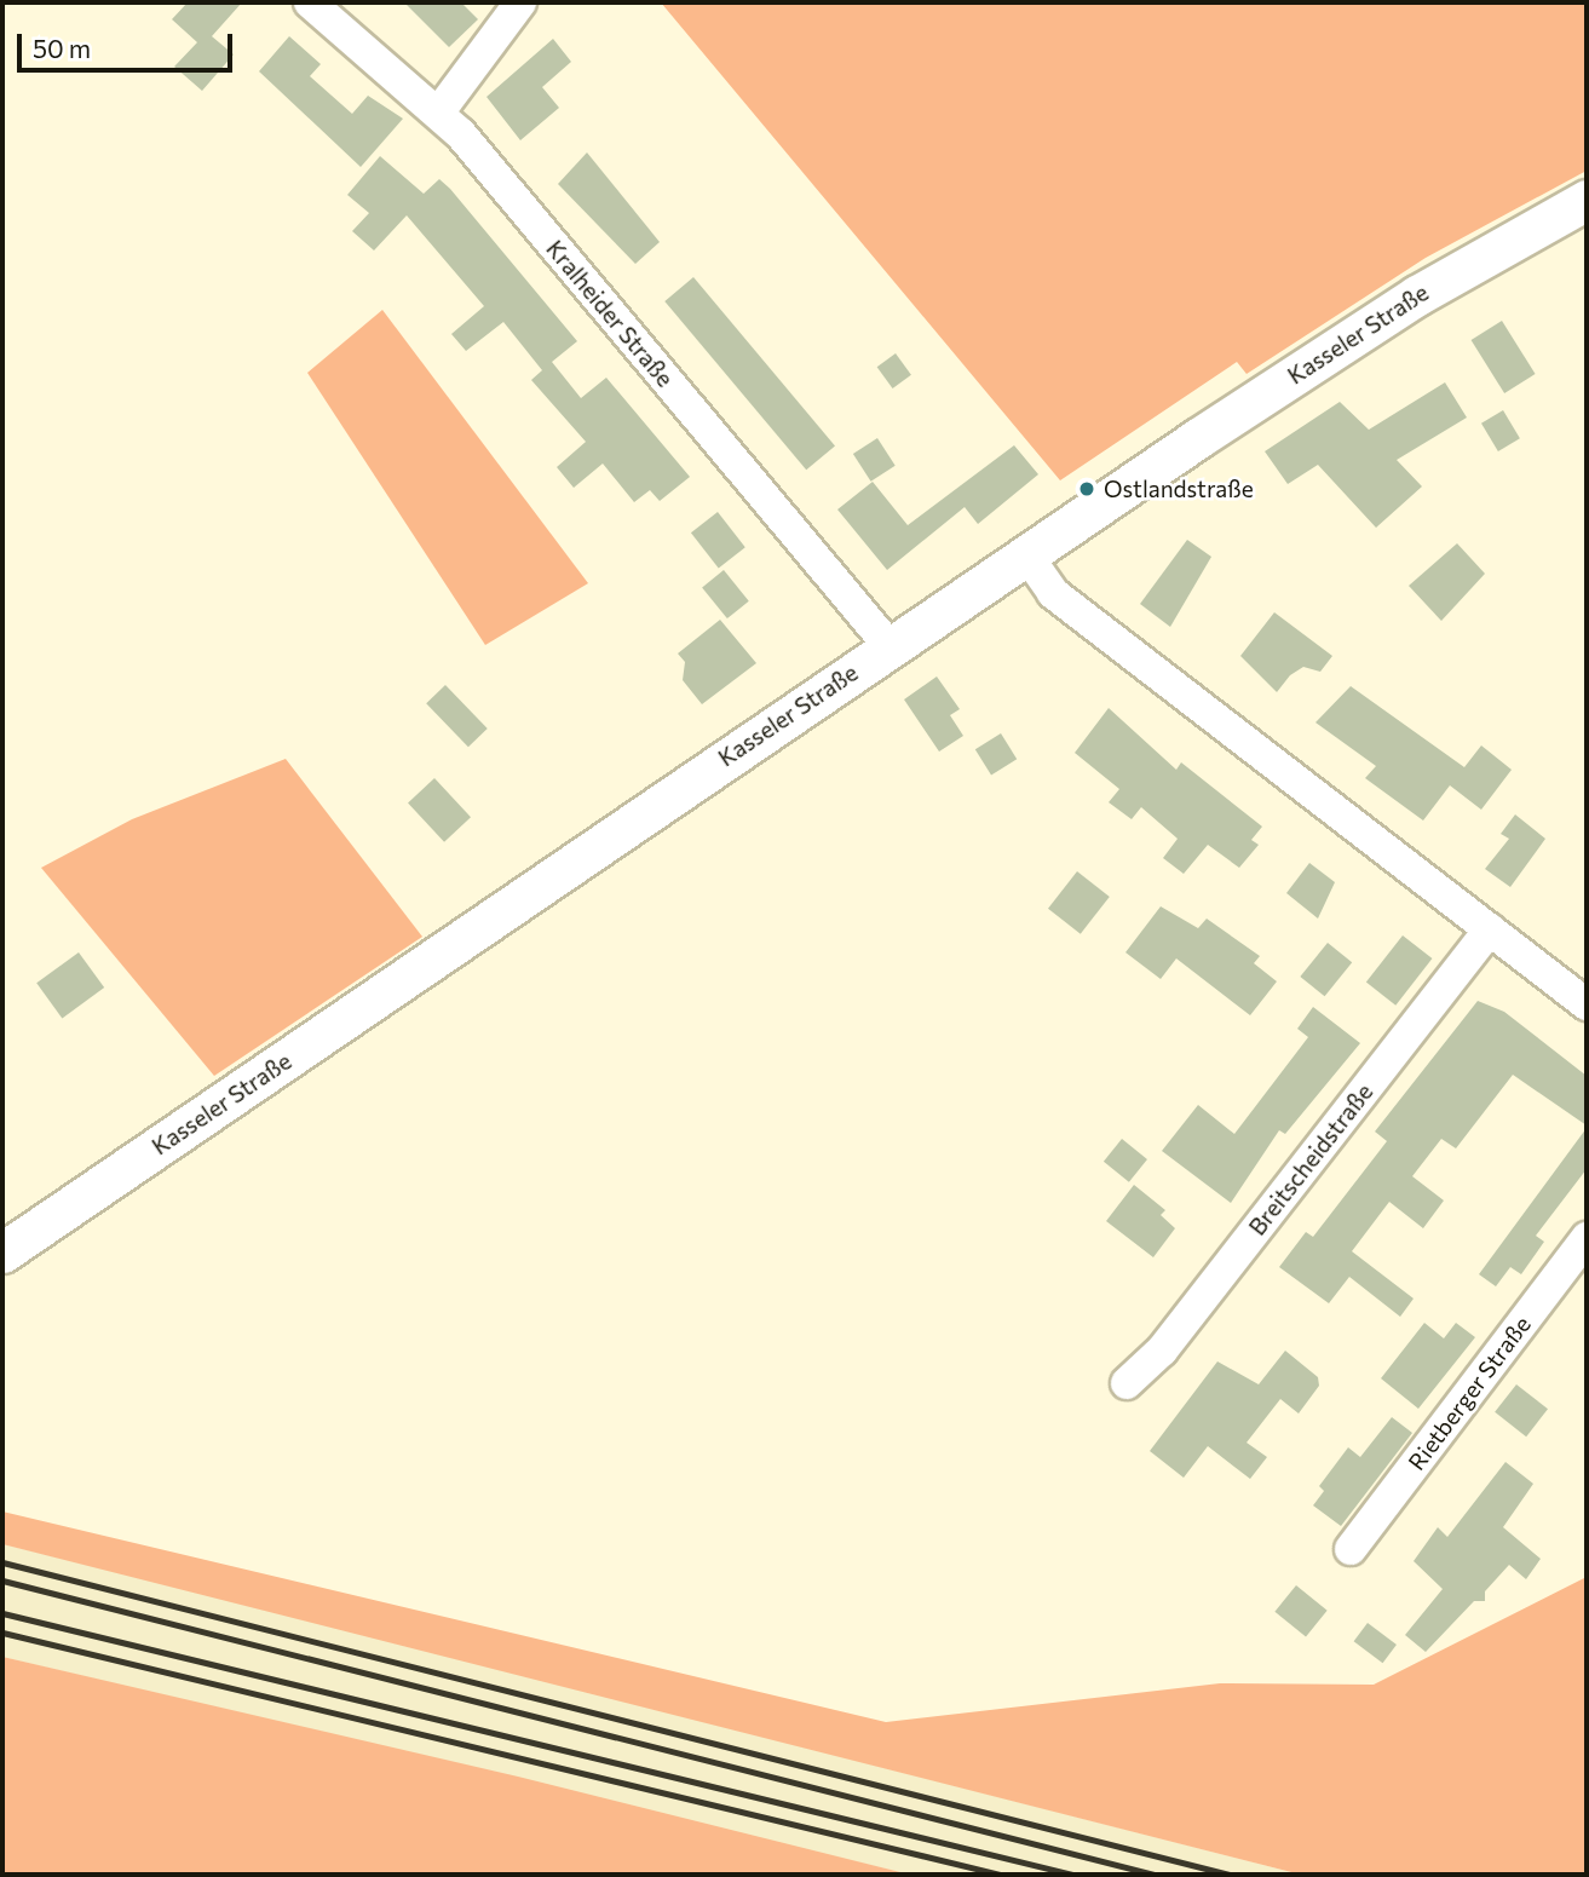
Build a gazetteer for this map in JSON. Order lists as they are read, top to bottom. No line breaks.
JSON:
{"streets":{"street":["Kralheider Straße","Kasseler Straße","Breitscheidstraße","Rietberger Straße"]},"crossings":[["Kralheider Straße","Kasseler Straße"]],"places":["Ostlandstraße"],"scale_bar":"50 m"}
